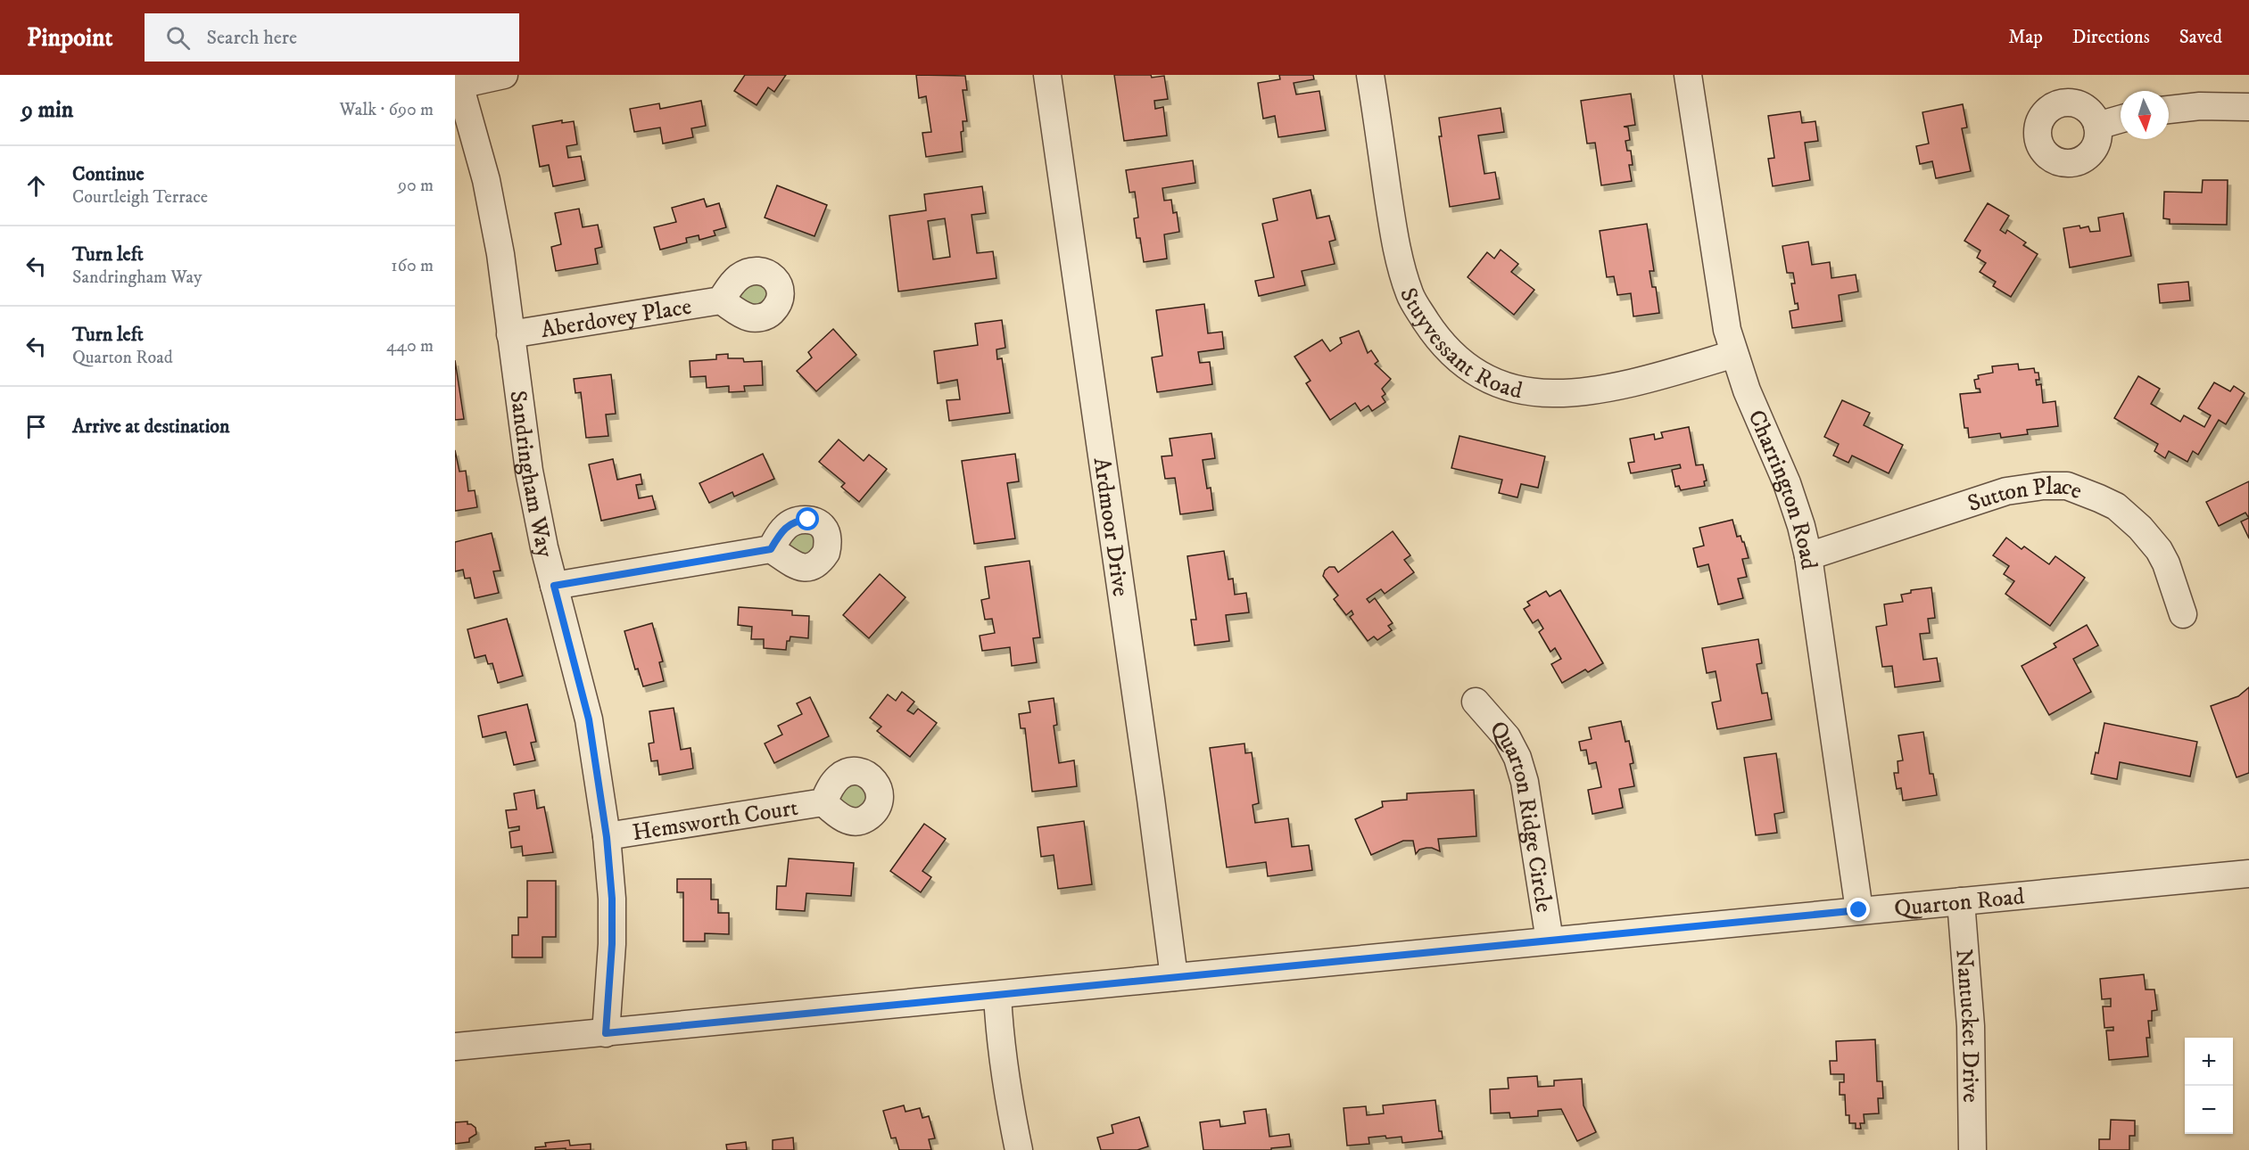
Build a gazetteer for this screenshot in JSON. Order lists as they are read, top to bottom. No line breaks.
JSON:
{"streets":{"street":["Aberdovey Place","Stuyvessant Road","Sandringham Way","Charrington Road","Sutton Place","Ardmoor Drive","Quarton Ridge Circle","Hemsworth Court","Quarton Road","Nantucket Drive"]},"crossings":[["Aberdovey Place","Sandringham Way"],["Stuyvessant Road","Charrington Road"],["Sandringham Way","Hemsworth Court"],["Sandringham Way","Quarton Road"],["Charrington Road","Sutton Place"],["Charrington Road","Quarton Road"],["Ardmoor Drive","Quarton Road"],["Quarton Ridge Circle","Quarton Road"],["Quarton Road","Nantucket Drive"]],"north":"bottom","page":{"header":"Pinpoint","search":"Search here","nav":["Map","Directions","Saved"],"heading":["9 min","Walk · 690 m"],"list":[["Continue","Courtleigh Terrace","90 m"],["Turn left","Sandringham Way","160 m"],["Turn left","Quarton Road","440 m"],"Arrive at destination"],"map_buttons":["+","−"]}}
